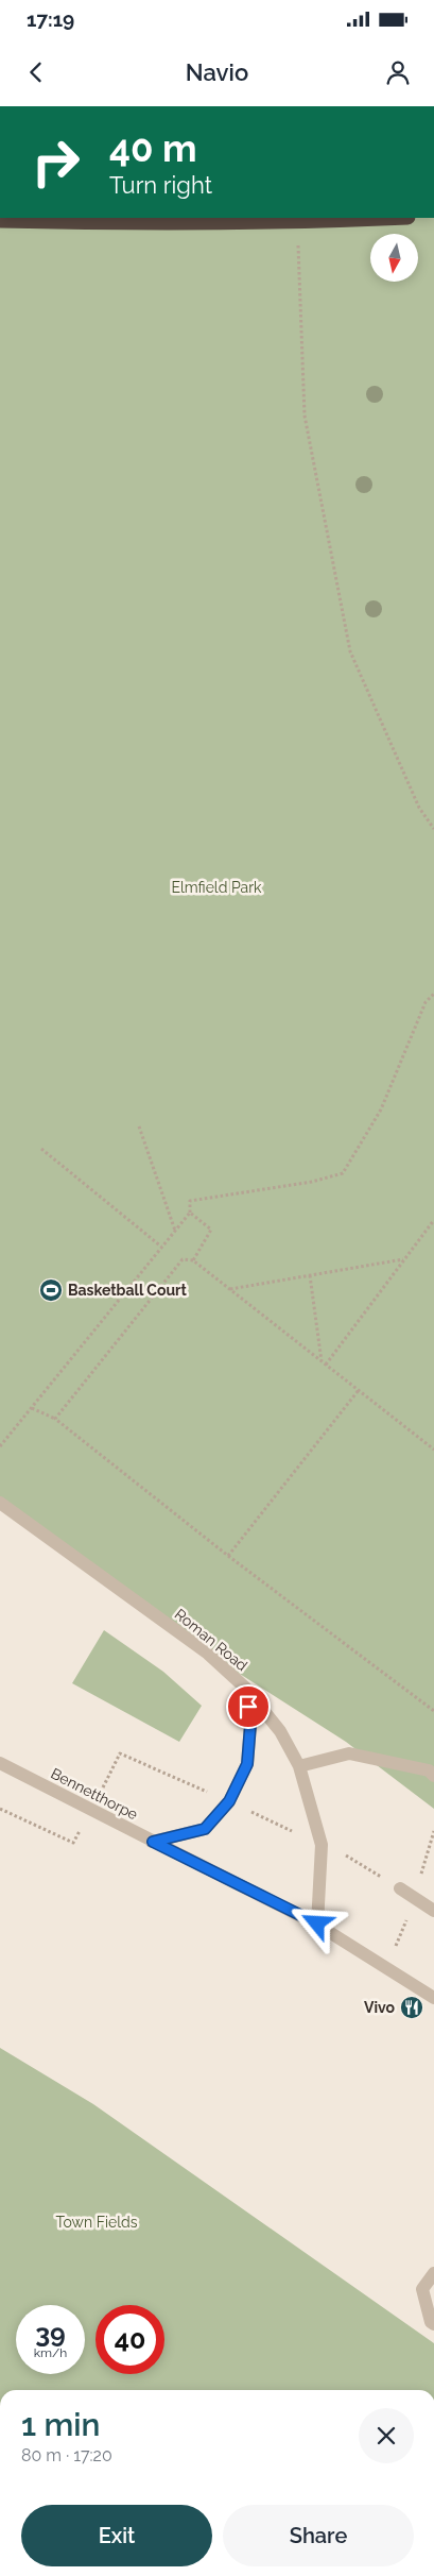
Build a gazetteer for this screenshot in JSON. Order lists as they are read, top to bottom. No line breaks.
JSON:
{"streets":{"street":["Roman Road","Bennetthorpe"]},"crossings":[["Roman Road","Bennetthorpe"]],"parks":["Elmfield Park","Town Fields"],"places":{"sports":["Basketball Court"],"restaurant":["Vivo"]},"north":"bottom","page":{"status":"17:19","header":"Navio","turn":["40 m","Turn right"],"speed":"39 km/h","limit":"40","heading":["1 min","80 m · 17:20"],"buttons":["Exit","Share"]}}
